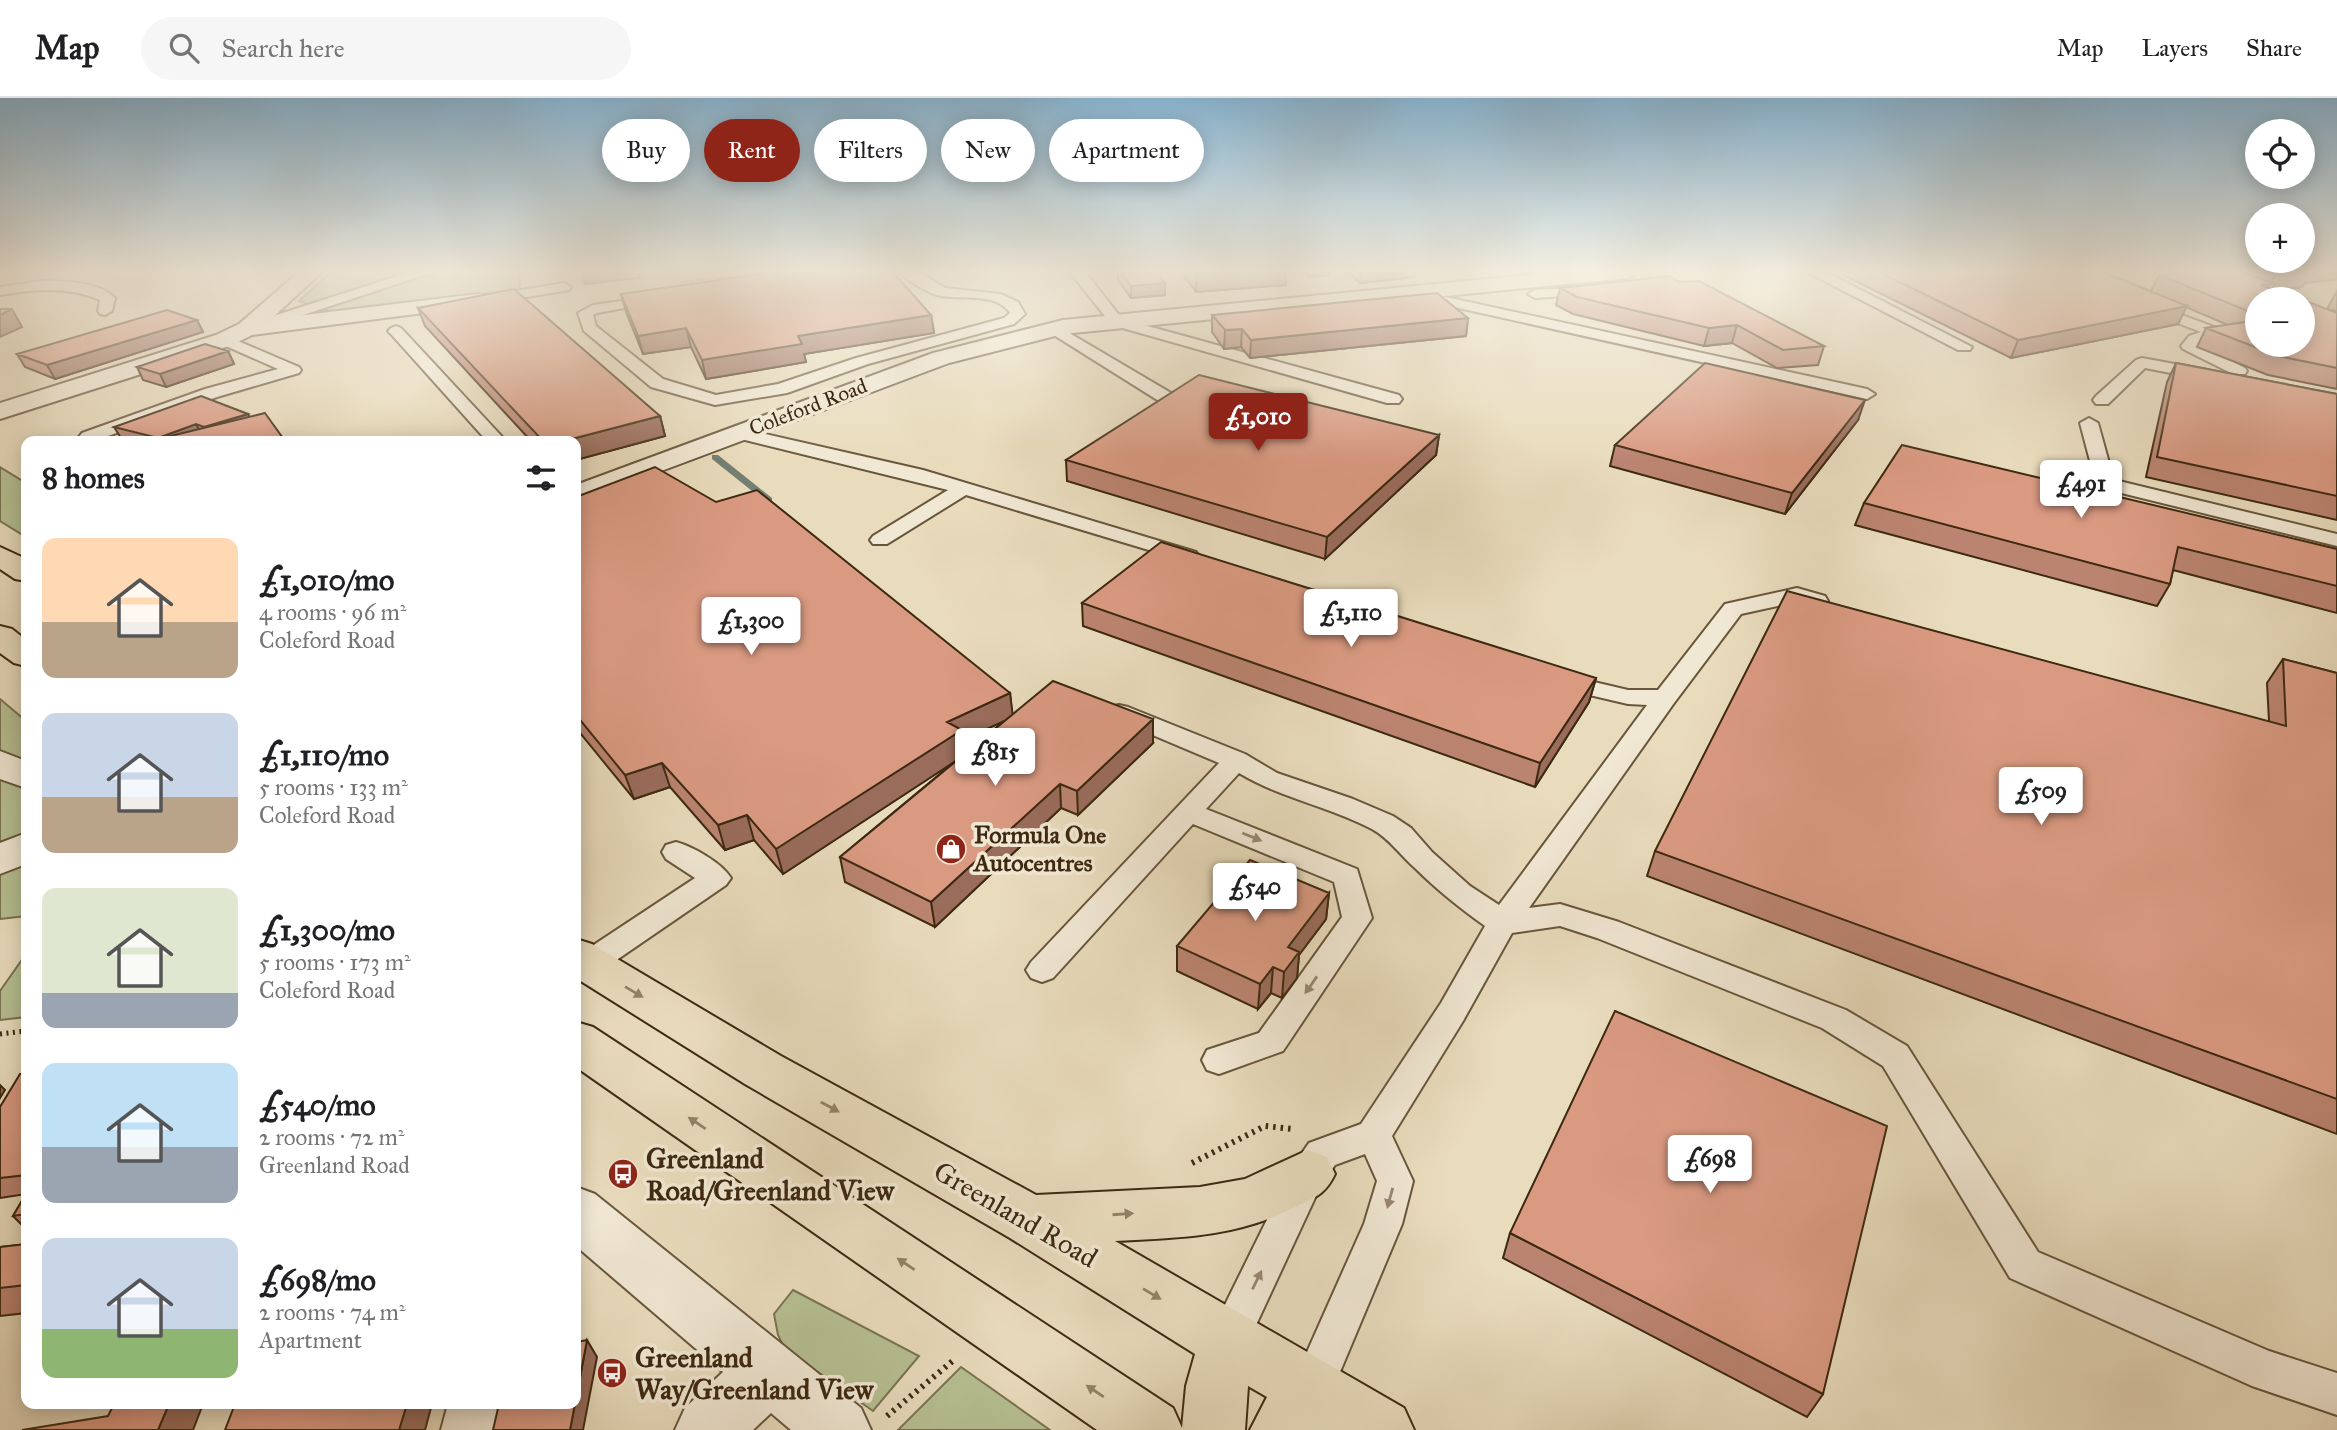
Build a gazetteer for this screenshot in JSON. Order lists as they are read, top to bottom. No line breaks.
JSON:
{"streets":{"highway":["Greenland Road"],"street":["Coleford Road"]},"places":{"shop":["Formula One Autocentres"],"bus stop":["Greenland Road/Greenland View","Greenland Way/Greenland View"]},"page":{"header":"Map","search":"Search here","nav":["Map","Layers","Share"],"map_buttons":["+","−"],"chip":["Buy","Rent","Filters","New","Apartment"],"price":["£1,010","£491","£1,110","£1,300","£815","£509","£540","£698"],"heading":"8 homes","list":[{"name":"£1,010/mo","note":"4 rooms · 96 m² · Coleford Road"},{"name":"£1,110/mo","note":"5 rooms · 133 m² · Coleford Road"},{"name":"£1,300/mo","note":"5 rooms · 173 m² · Coleford Road"},{"name":"£540/mo","note":"2 rooms · 72 m² · Greenland Road"},{"name":"£698/mo","note":"2 rooms · 74 m² · Apartment"}]}}
